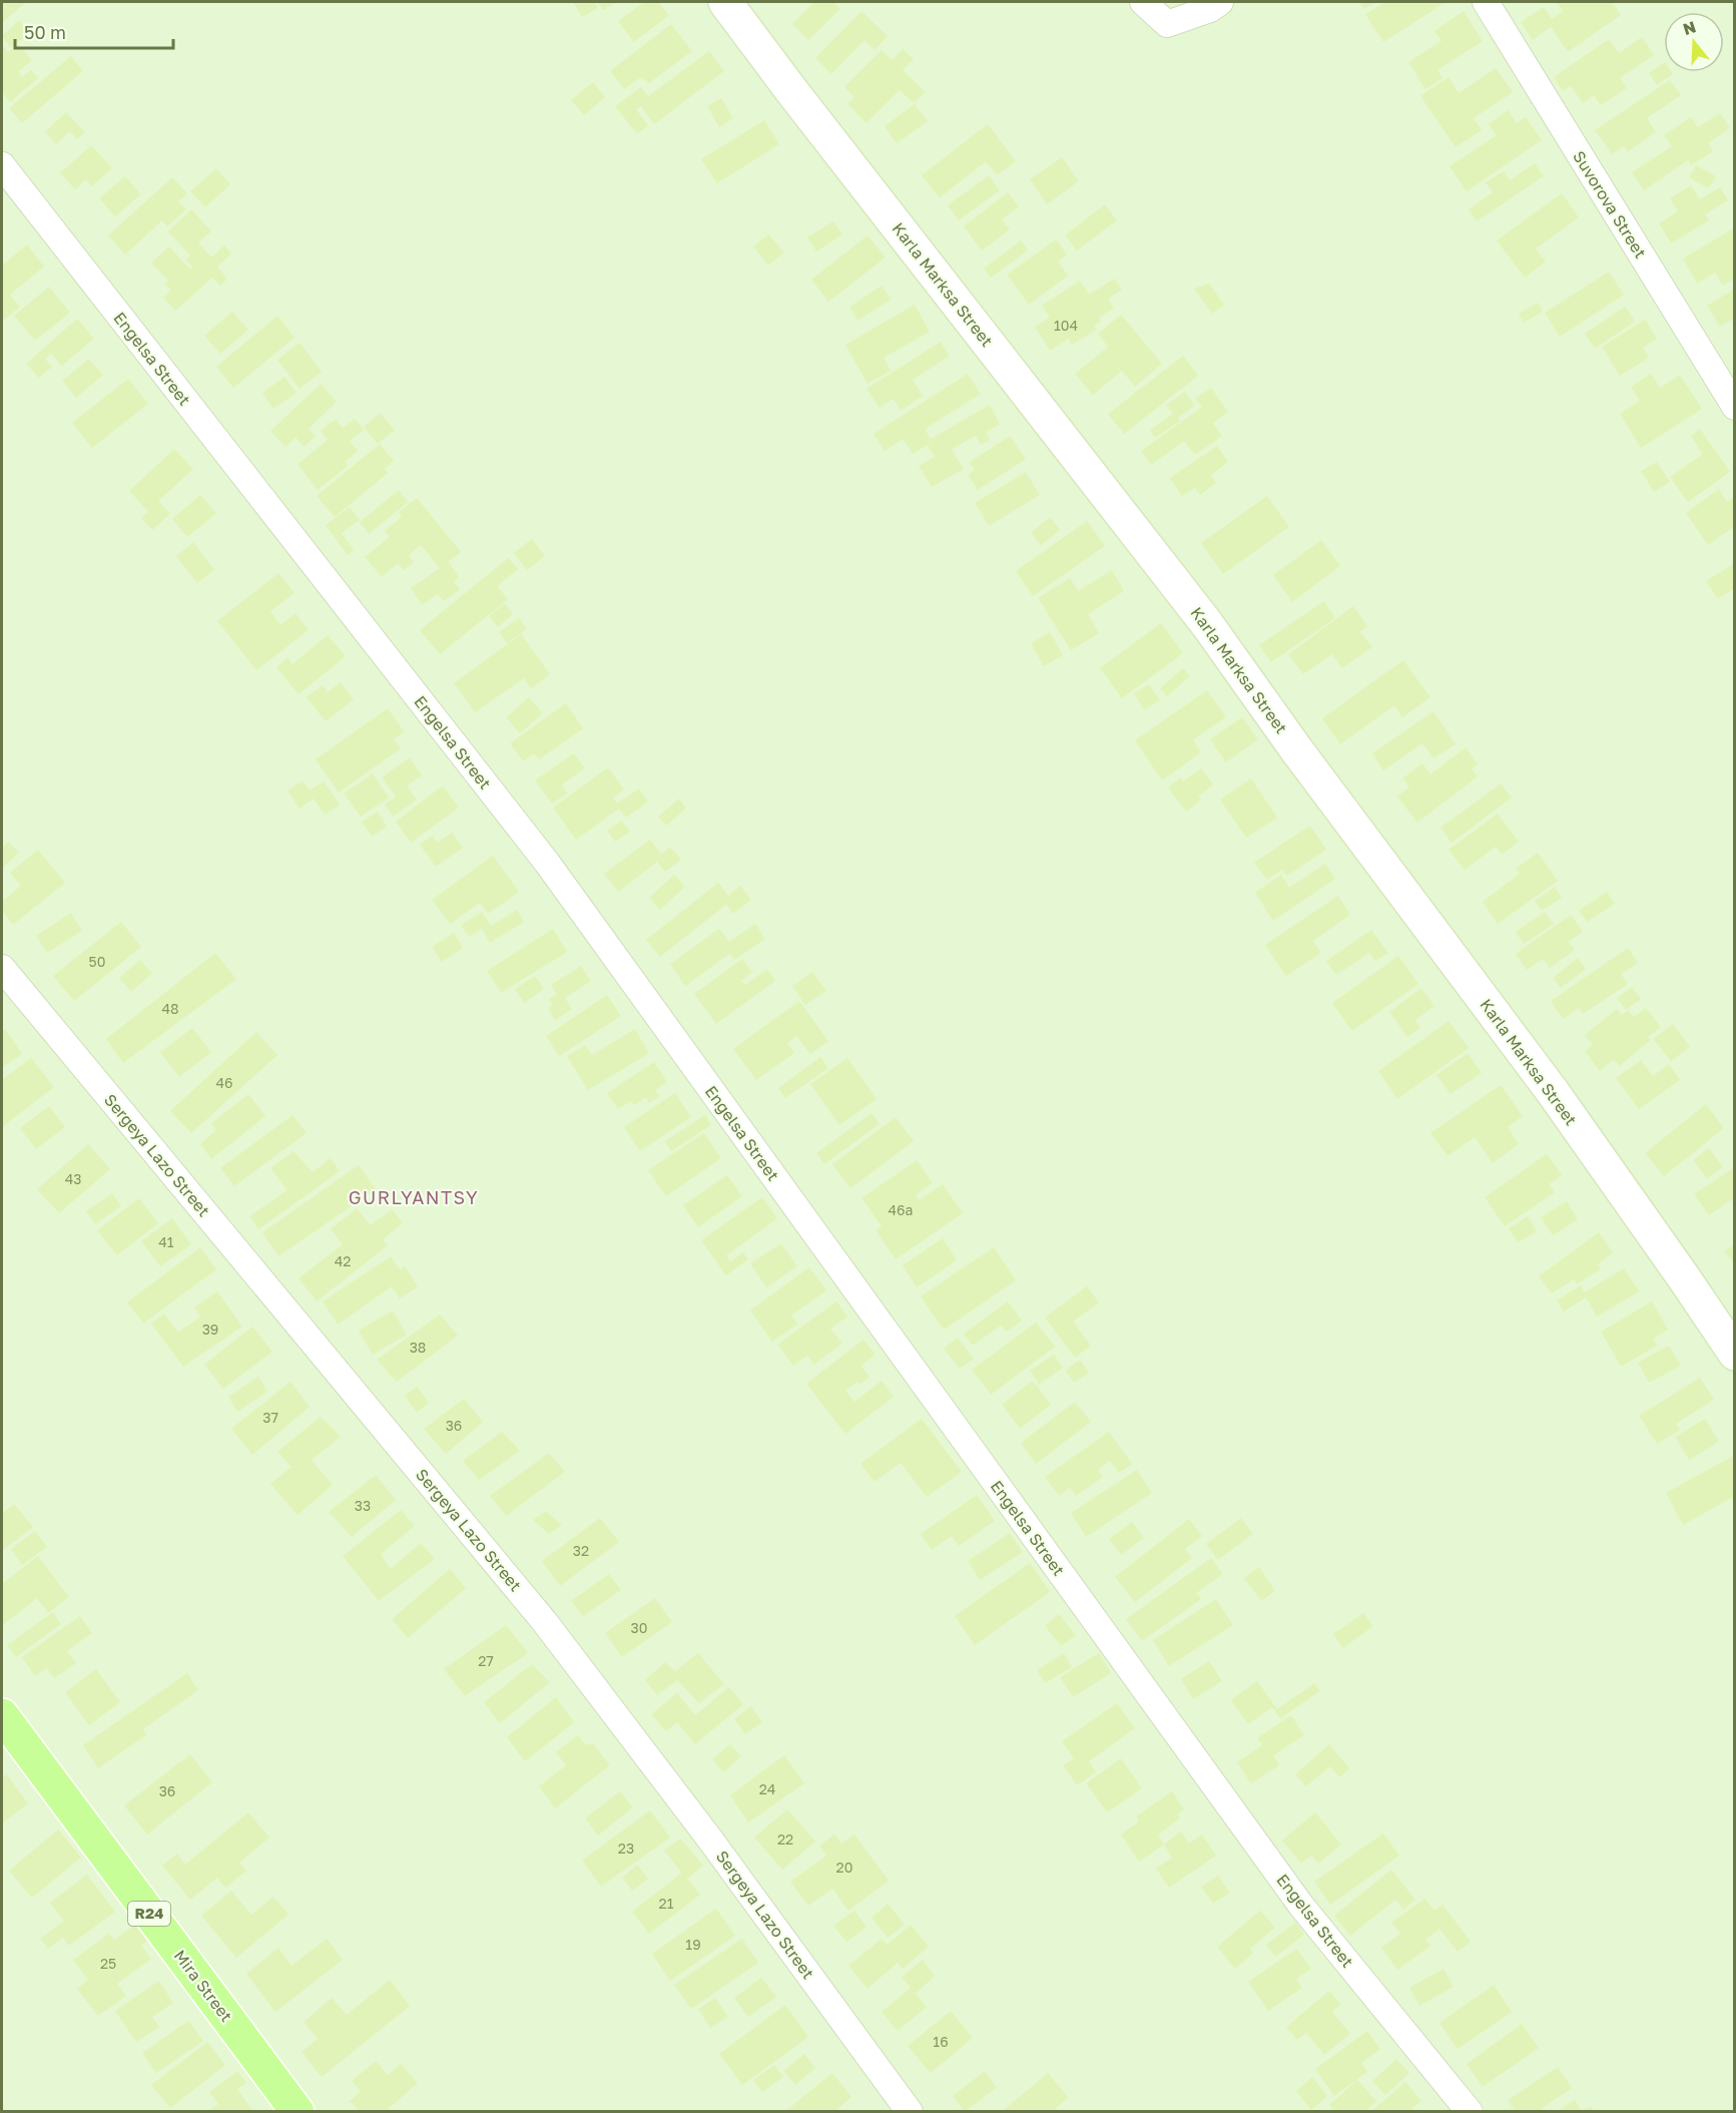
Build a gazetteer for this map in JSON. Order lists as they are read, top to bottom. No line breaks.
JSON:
{"streets":{"main road":["R24","Mira Street"],"street":["Suvorova Street","Karla Marksa Street","Engelsa Street","Sergeya Lazo Street"]},"districts":["GURLYANTSY"],"house_numbers":["104","50","48","46","43","46а","41","42","39","38","37","36","33","32","30","27","24","36","22","23","20","21","19","25","16"],"scale_bar":"50 m","north":"top"}
